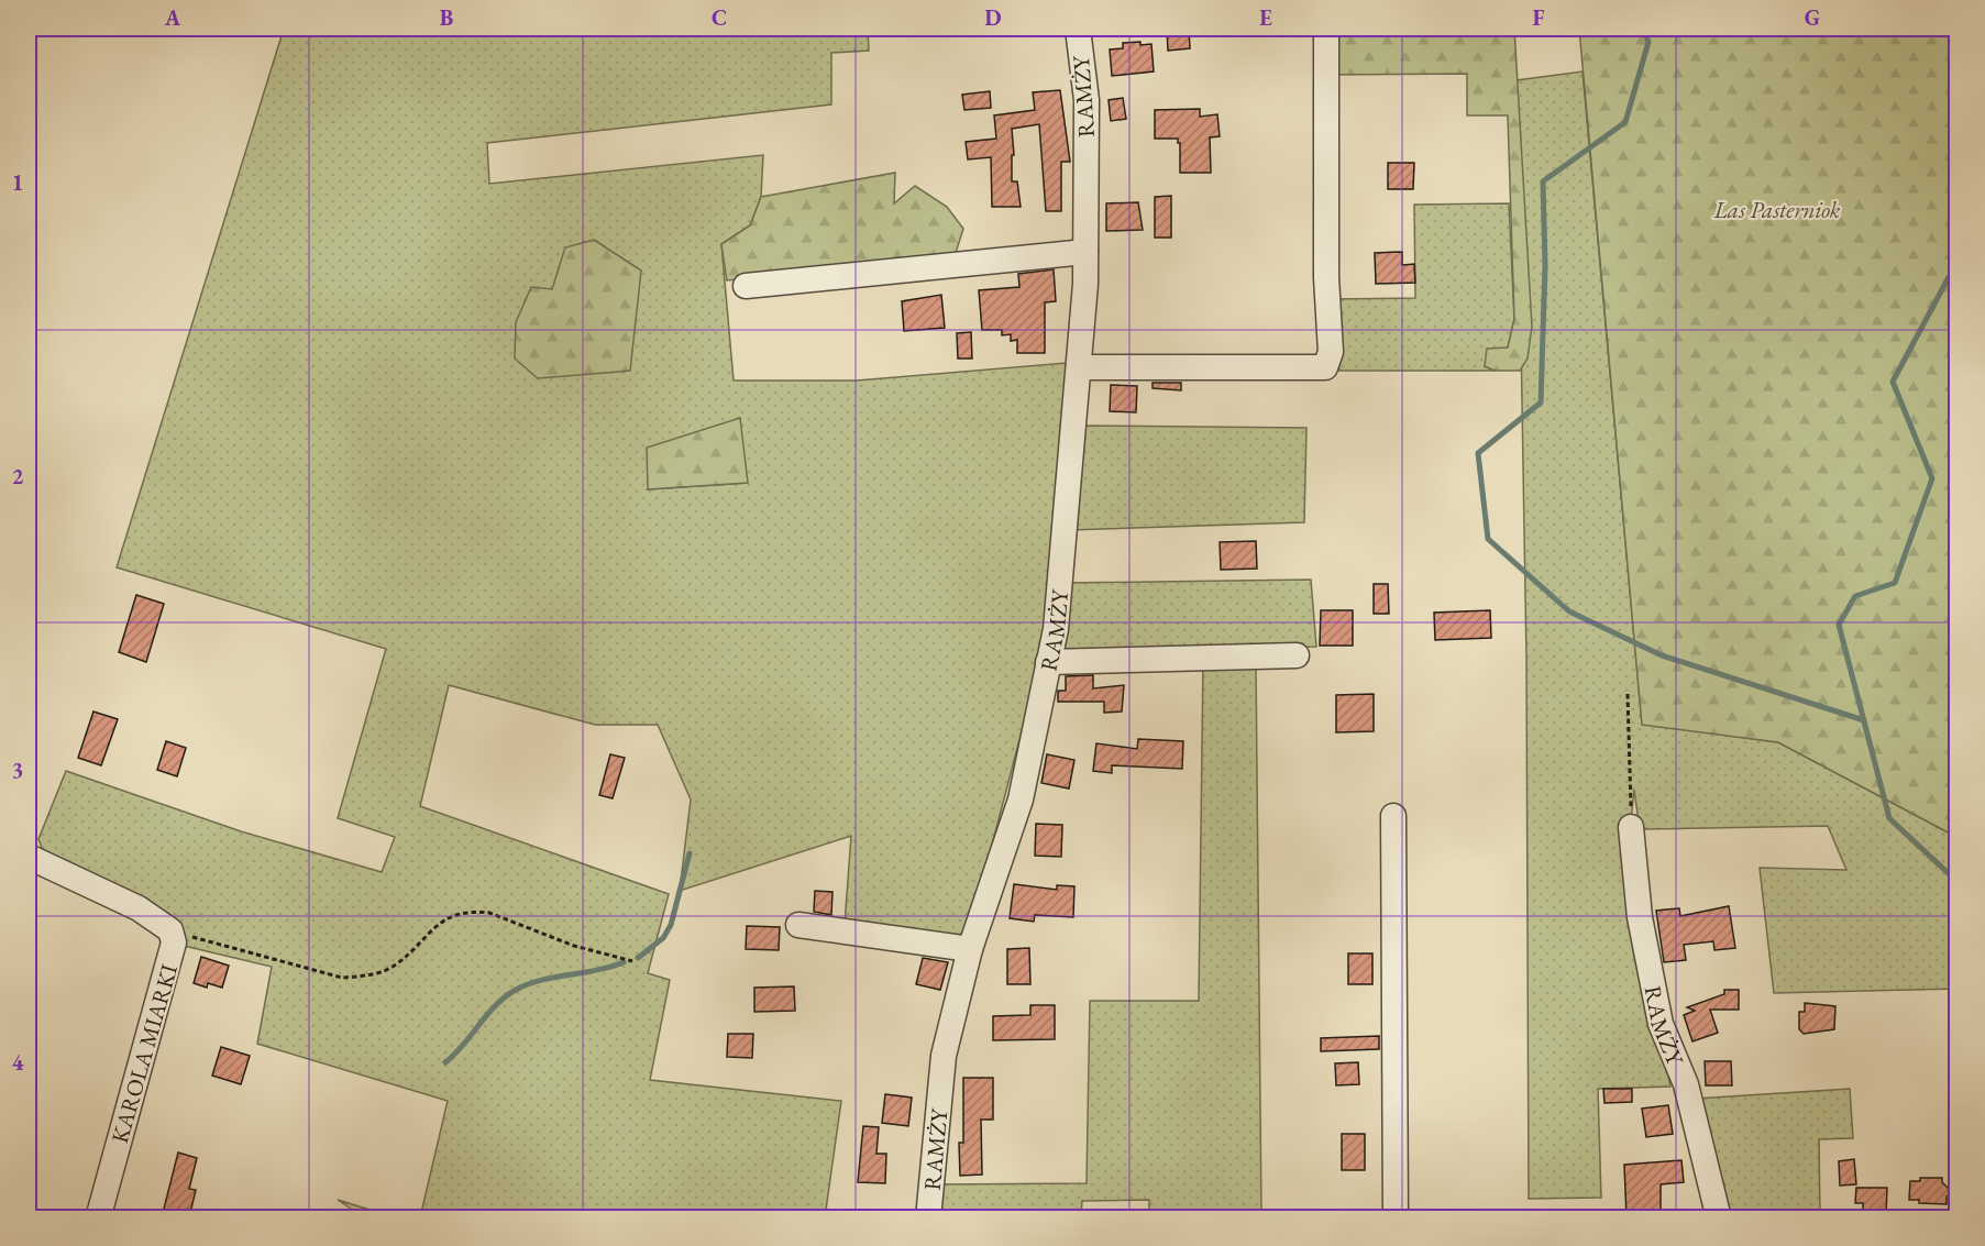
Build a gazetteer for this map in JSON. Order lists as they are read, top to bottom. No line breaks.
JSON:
{"streets":{"street":["RAMŻY","KAROLA MIARKI"]},"parks":["Las Pasterniok"],"grid":{"columns":["A","B","C","D","E","F","G"],"rows":["1","2","3","4"]}}
